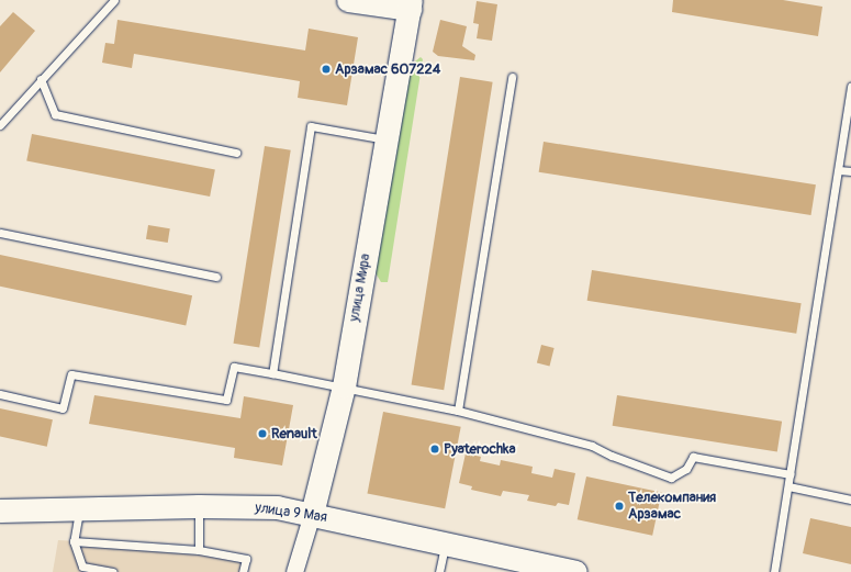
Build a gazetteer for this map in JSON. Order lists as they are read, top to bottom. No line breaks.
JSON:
{"streets":{"main road":["улица Мира","улица 9 Мая"]},"crossings":[["улица Мира","улица 9 Мая"]],"places":["Арзамас 607224","Renault","Pyaterochka","Телекомпания Арзамас"]}
